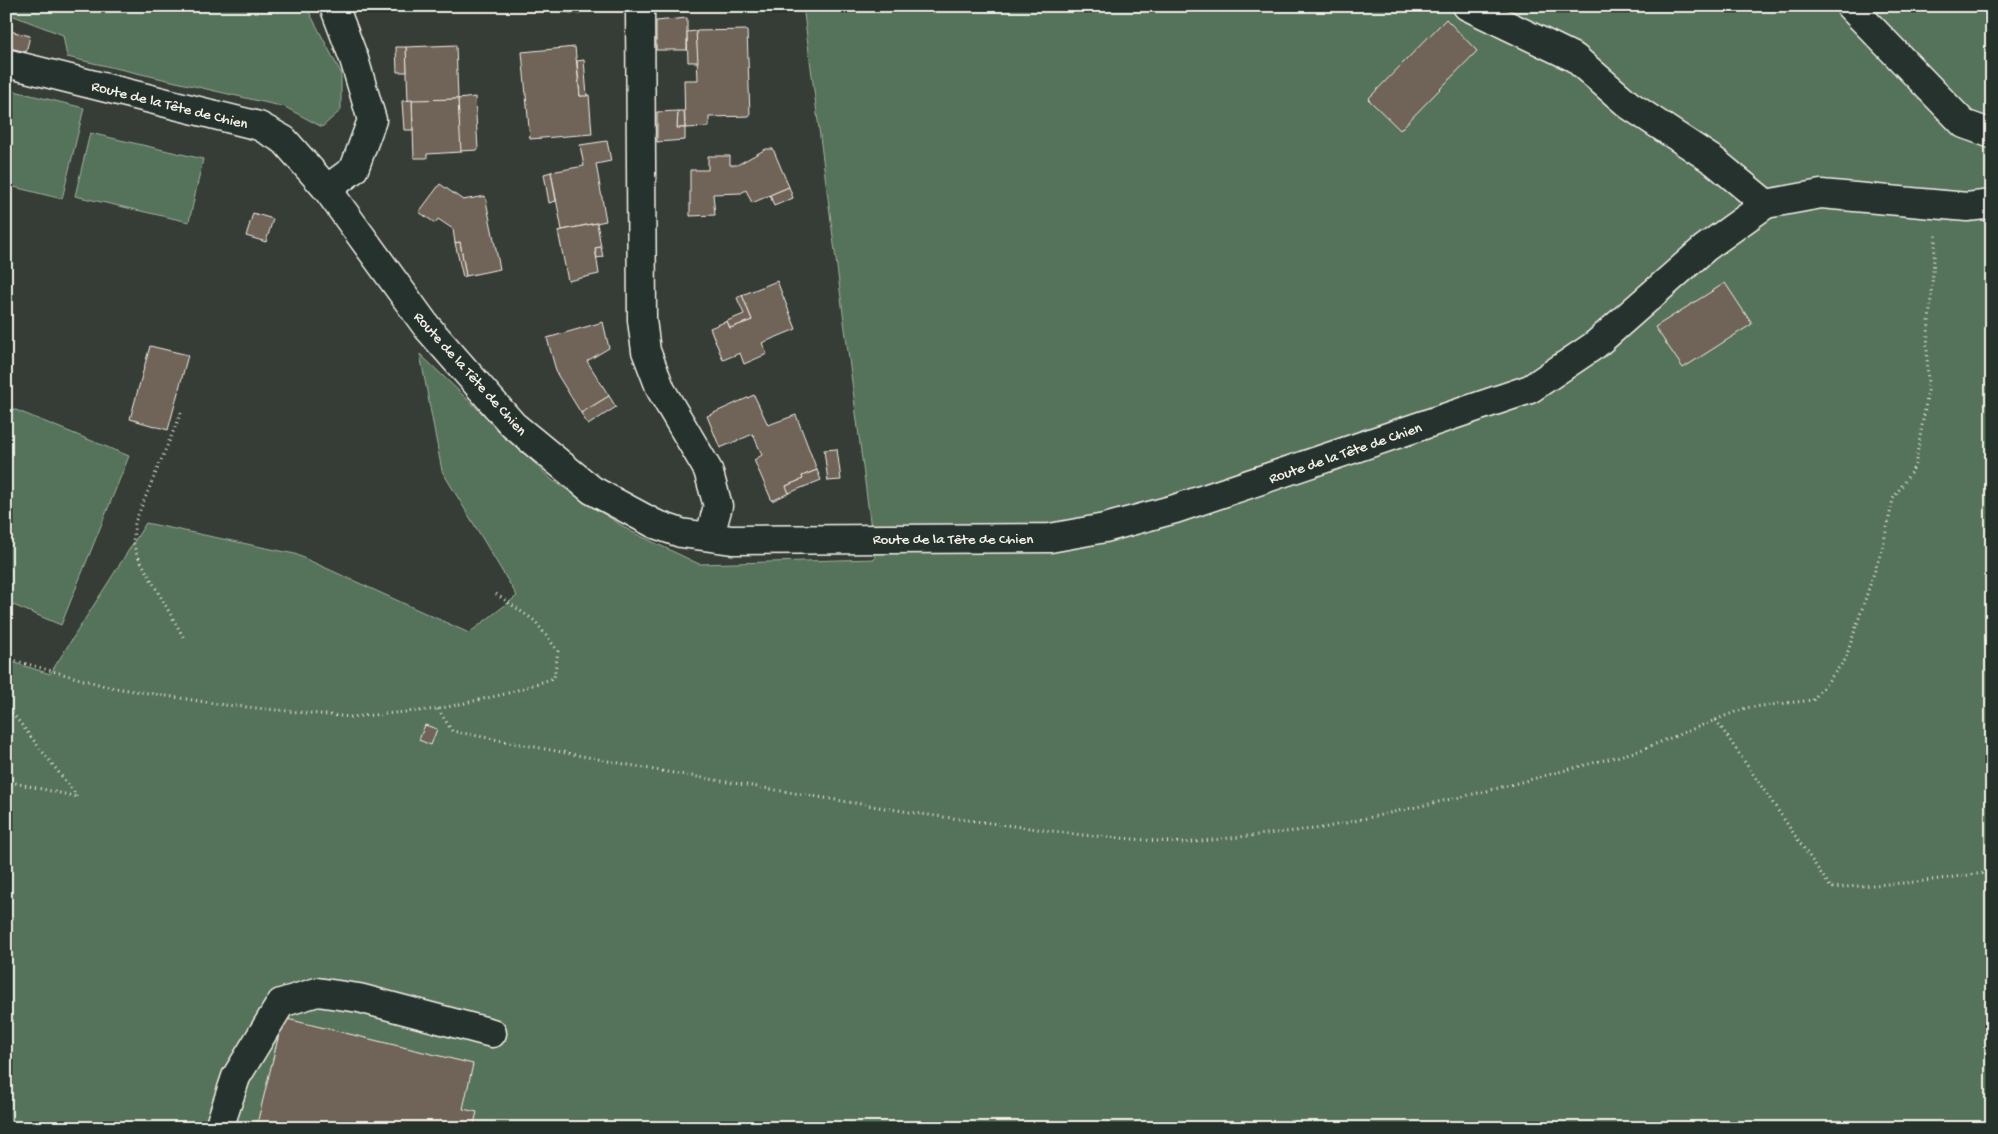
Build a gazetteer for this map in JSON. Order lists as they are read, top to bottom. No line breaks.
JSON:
{"streets":{"street":["Route de la Tête de Chien"]}}
